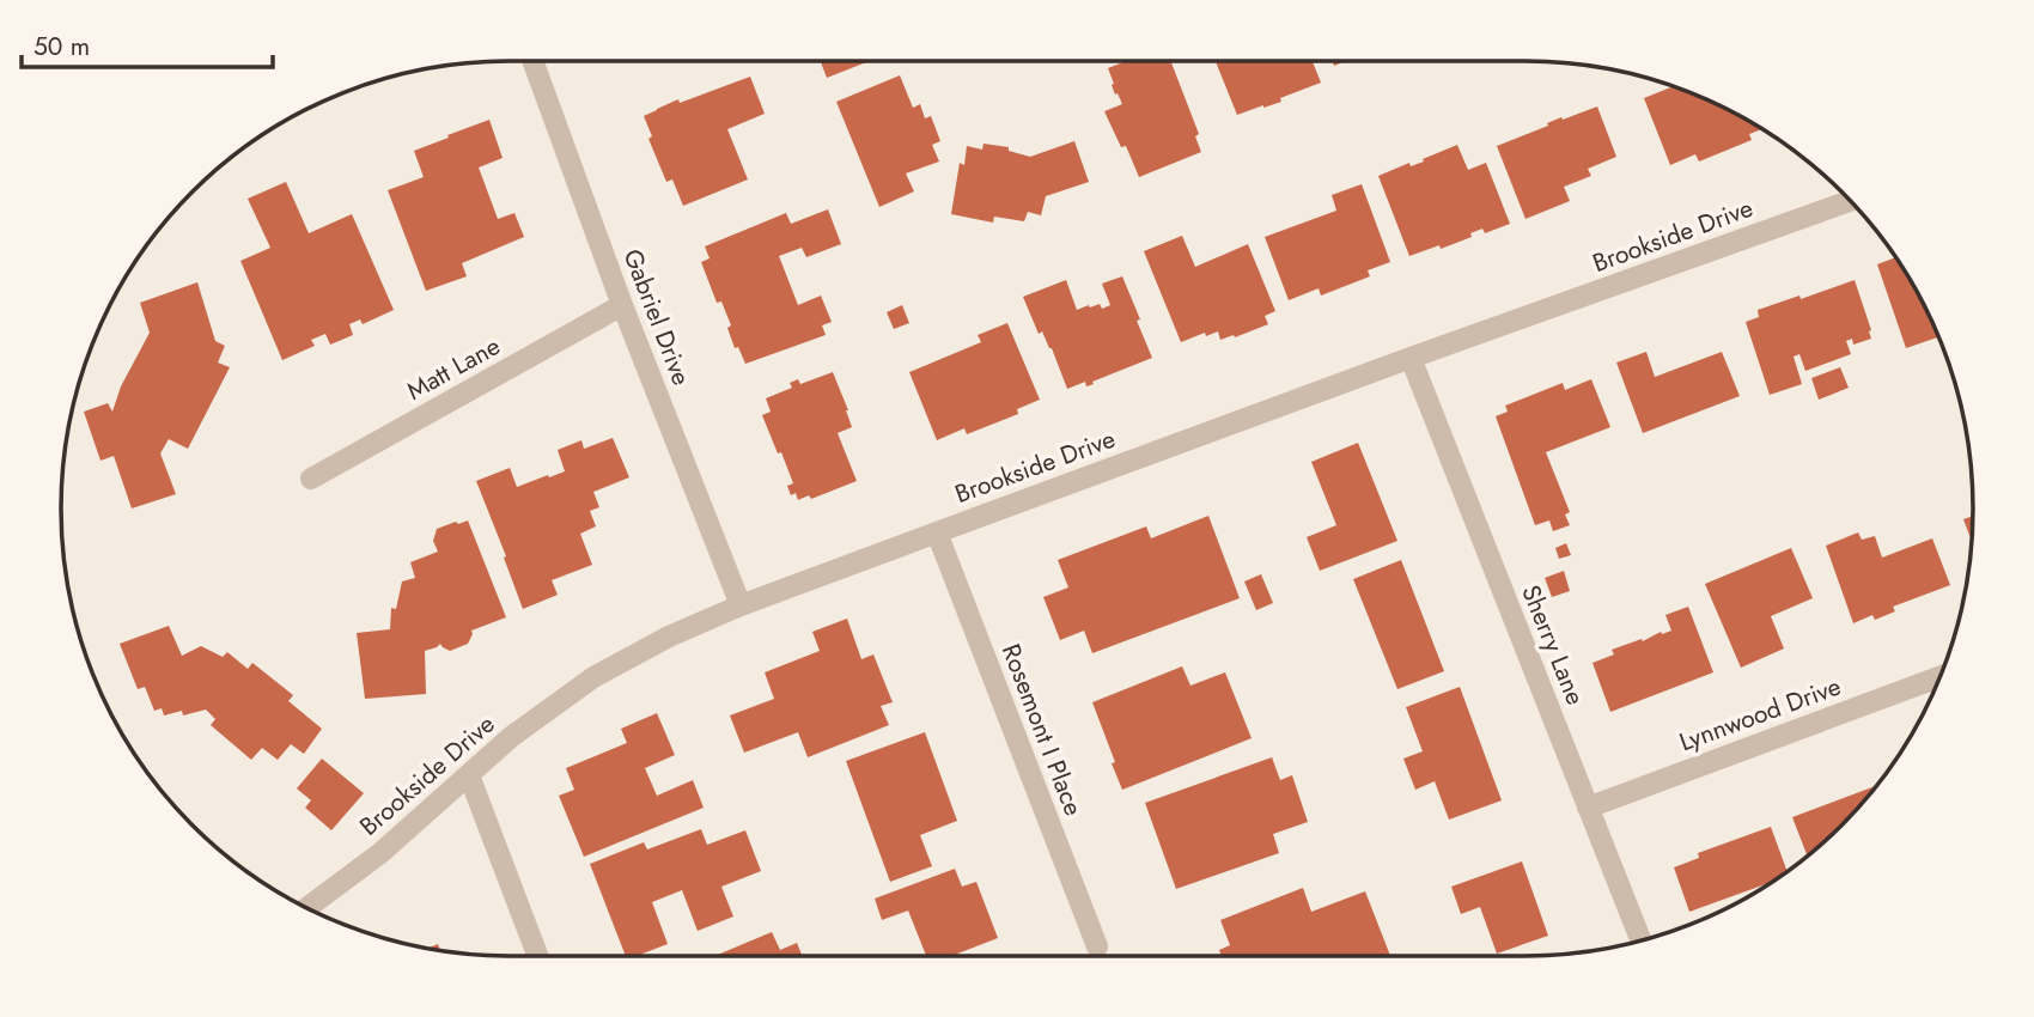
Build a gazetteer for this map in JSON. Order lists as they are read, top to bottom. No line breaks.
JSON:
{"streets":{"street":["Brookside Drive","Gabriel Drive","Matt Lane","Sherry Lane","Lynnwood Drive","Rosemont I Place"]},"crossings":[["Brookside Drive","Gabriel Drive"],["Brookside Drive","Sherry Lane"],["Brookside Drive","Rosemont I Place"],["Gabriel Drive","Matt Lane"],["Sherry Lane","Lynnwood Drive"]],"scale_bar":"50 m"}
